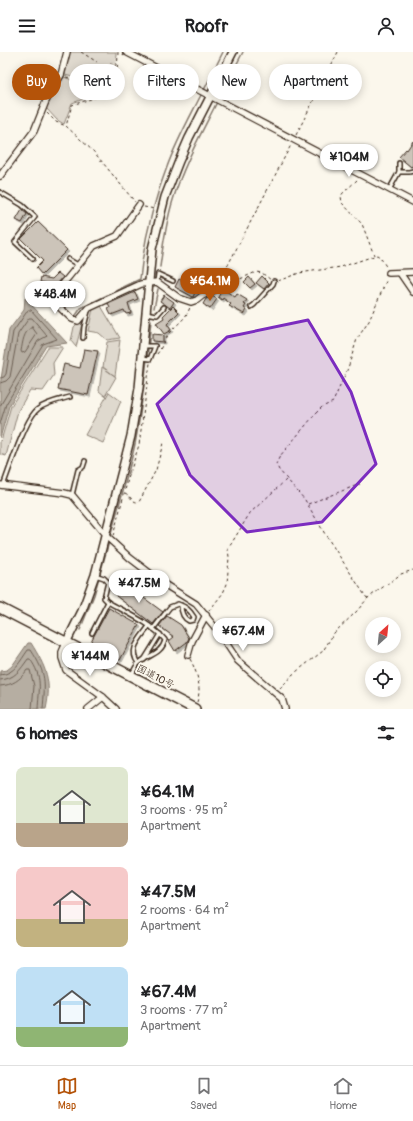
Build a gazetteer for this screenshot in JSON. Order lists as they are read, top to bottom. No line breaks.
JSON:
{"streets":{"highway":["国道10号"]},"north":"top right","page":{"header":"Roofr","chip":["Buy","Rent","Filters","New","Apartment"],"price":["¥104M","¥64.1M","¥48.4M","¥47.5M","¥67.4M","¥144M"],"heading":"6 homes","list":[{"name":"¥64.1M","note":"3 rooms · 95 m² · Apartment"},{"name":"¥47.5M","note":"2 rooms · 64 m² · Apartment"},{"name":"¥67.4M","note":"3 rooms · 77 m² · Apartment"}],"tabs":["Map","Saved","Home"]}}
